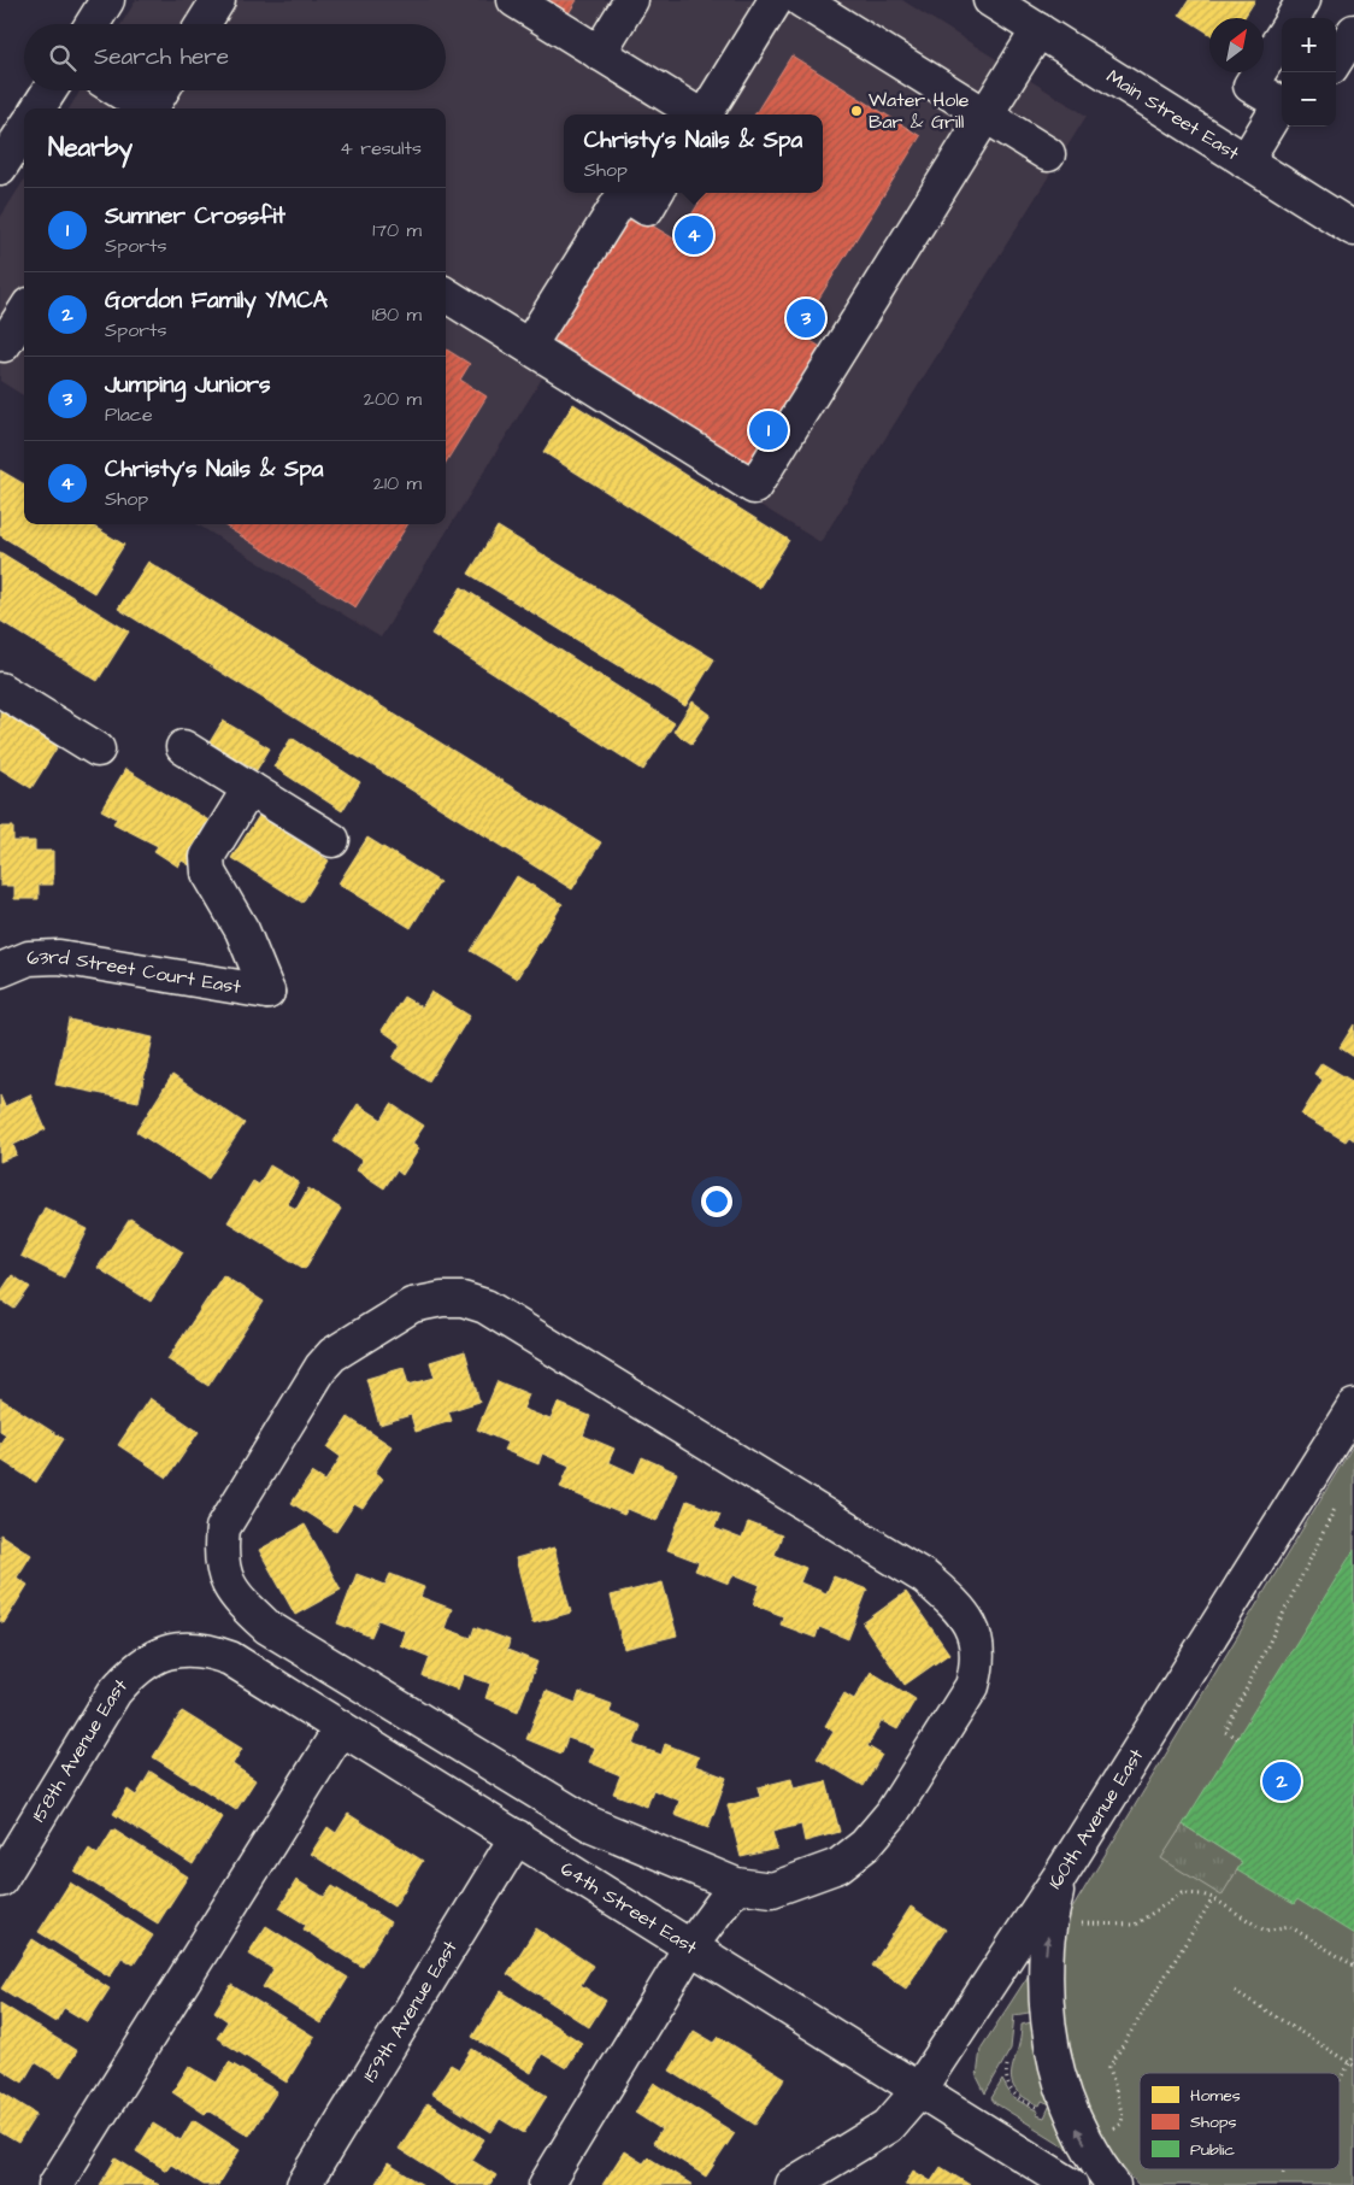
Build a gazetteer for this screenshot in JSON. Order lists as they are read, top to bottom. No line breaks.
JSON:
{"streets":{"street":["Main Street East","63rd Street Court East","158th Avenue East","160th Avenue East","64th Street East","159th Avenue East"]},"crossings":[["158th Avenue East","64th Street East"],["160th Avenue East","64th Street East"],["64th Street East","159th Avenue East"]],"places":["Water Hole Bar & Grill"],"legend":["Homes","Shops","Public"],"north":"top right","page":{"map_buttons":["+","−"],"search":"Search here","heading":["Nearby","4 results"],"popup":["Christy's Nails & Spa","Shop"],"list":[{"mark":"1","name":"Sumner Crossfit","note":"Sports","value":"170 m"},{"mark":"2","name":"Gordon Family YMCA","note":"Sports","value":"180 m"},{"mark":"3","name":"Jumping Juniors","note":"Place","value":"200 m"},{"mark":"4","name":"Christy's Nails & Spa","note":"Shop","value":"210 m"}],"pins":["4","3","1","2"]}}
